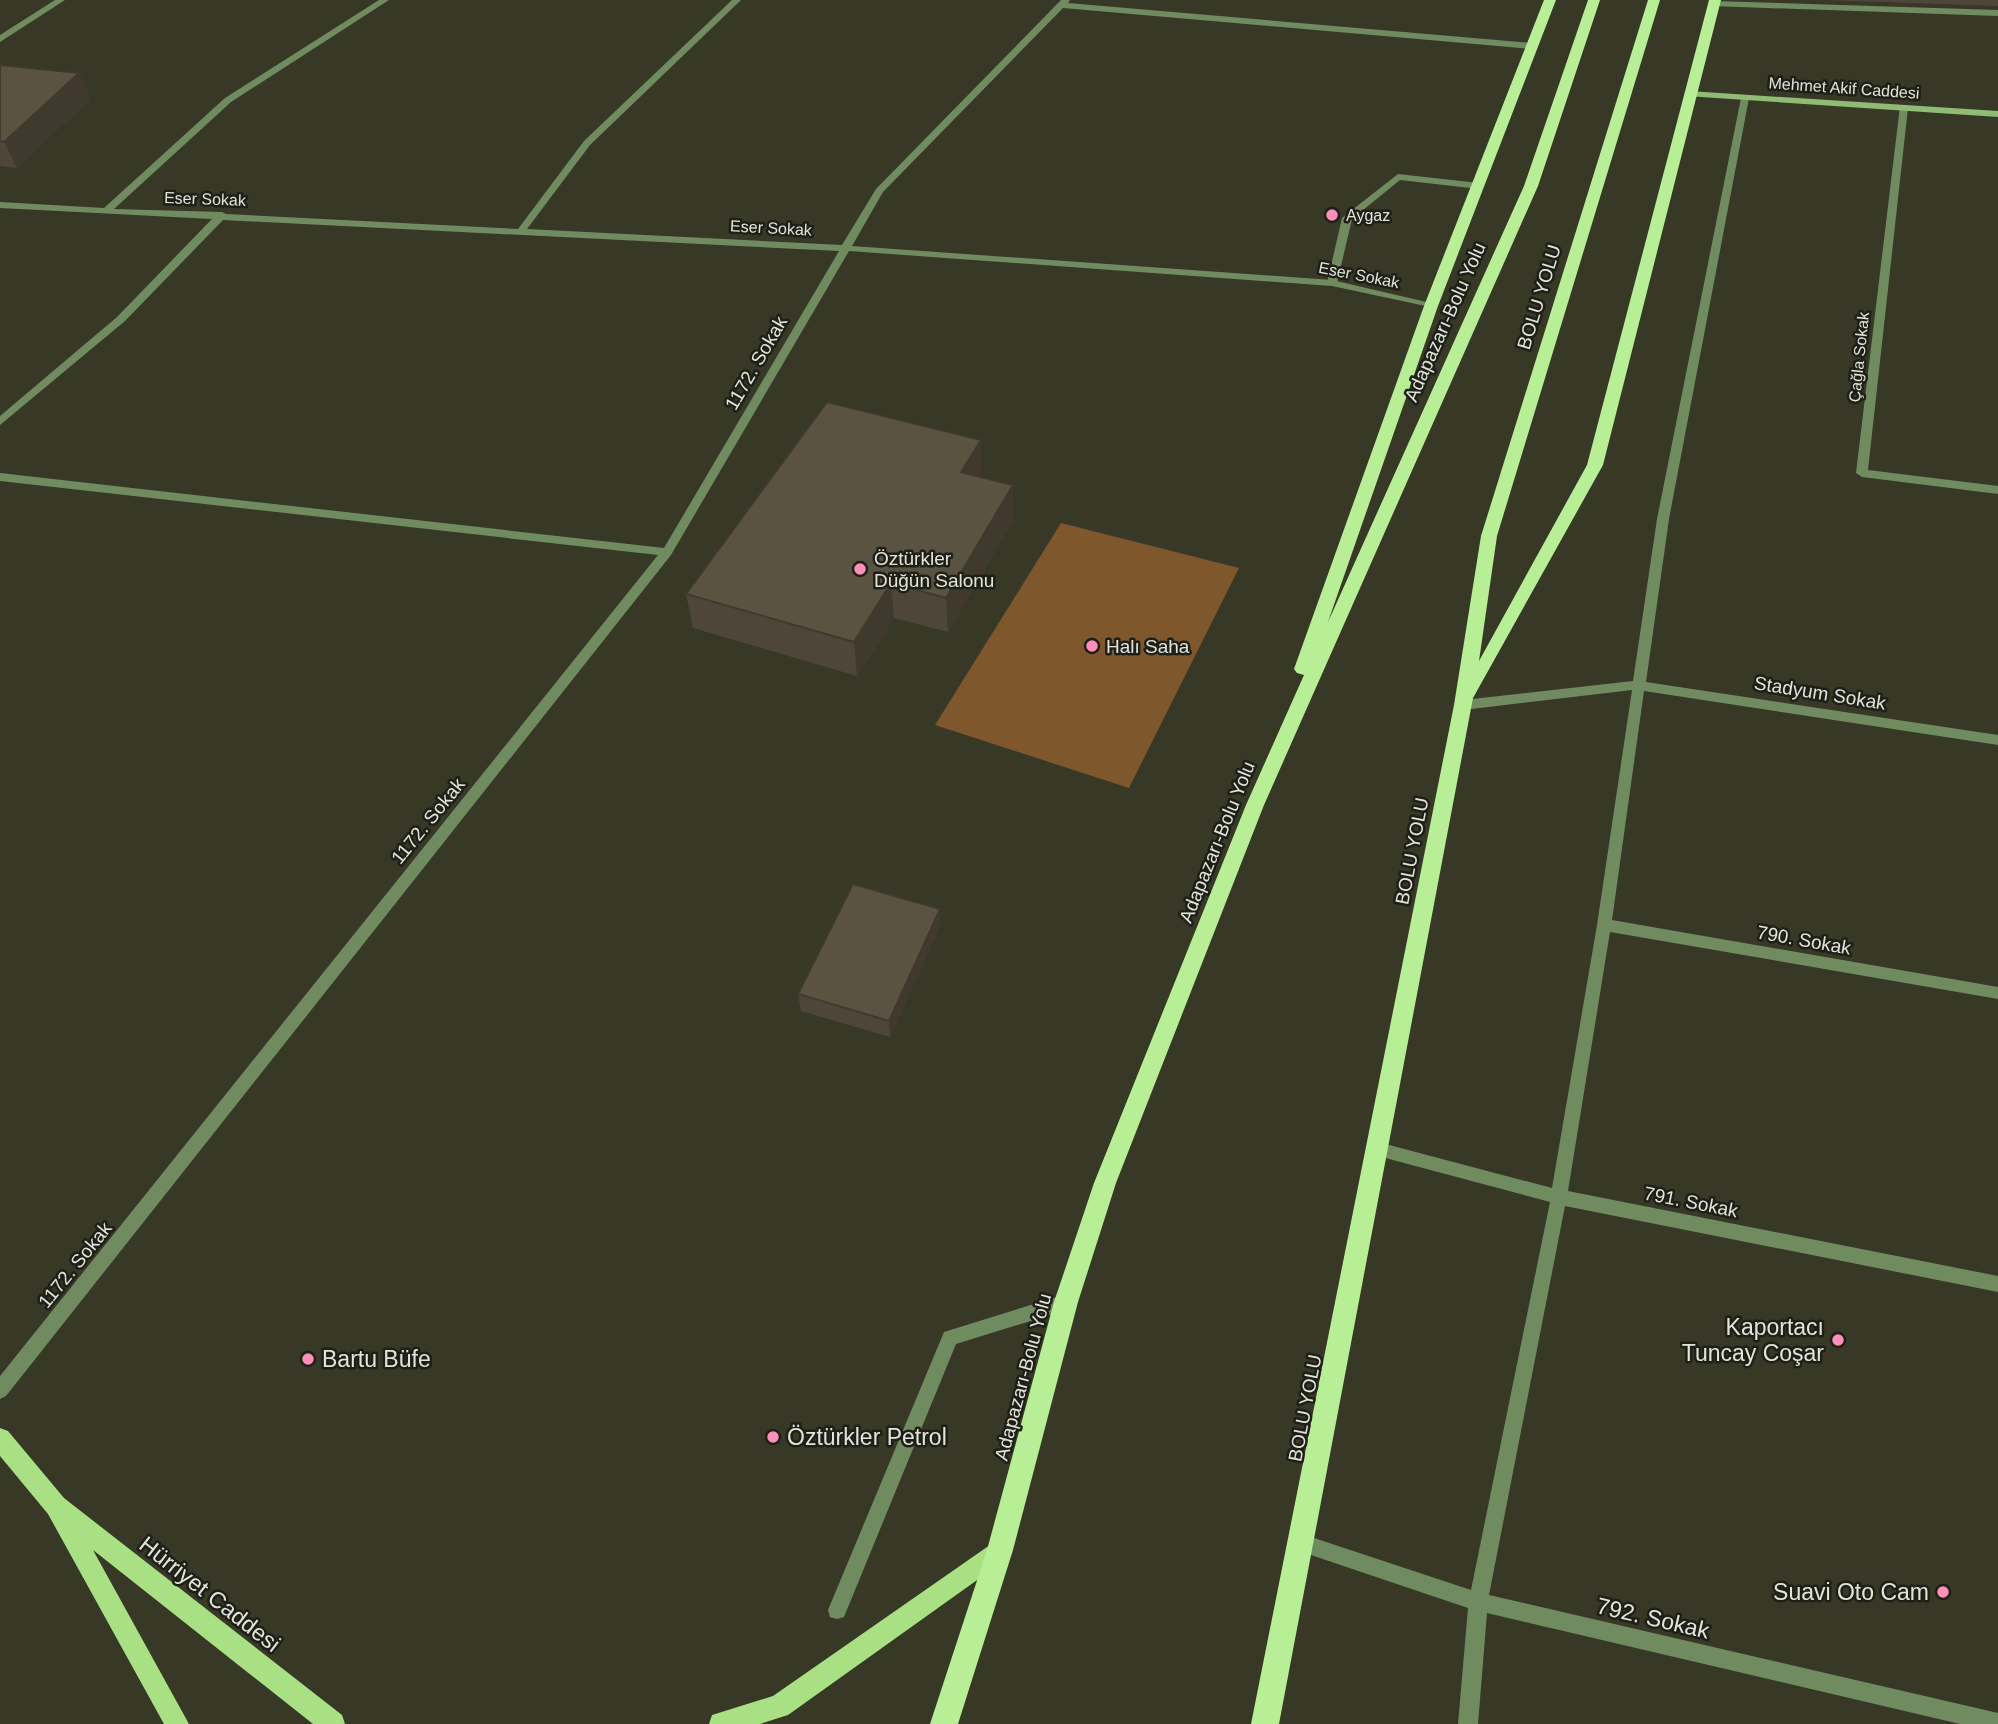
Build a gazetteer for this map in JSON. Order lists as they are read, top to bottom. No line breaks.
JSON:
{"streets":{"highway":["BOLU YOLU","Adapazarı-Bolu Yolu"],"main road":["Mehmet Akif Caddesi","Hürriyet Caddesi"],"street":["Eser Sokak","Çağla Sokak","1172. Sokak","Stadyum Sokak","790. Sokak","791. Sokak","792. Sokak"]},"crossings":[["Mehmet Akif Caddesi","Çağla Sokak"],["Eser Sokak","1172. Sokak"],["BOLU YOLU","Stadyum Sokak"],["BOLU YOLU","791. Sokak"],["BOLU YOLU","792. Sokak"]],"places":["Aygaz","Öztürkler Düğün Salonu","Halı Saha","Kaportacı Tuncay Coşar","Bartu Büfe","Öztürkler Petrol","Suavi Oto Cam"]}
